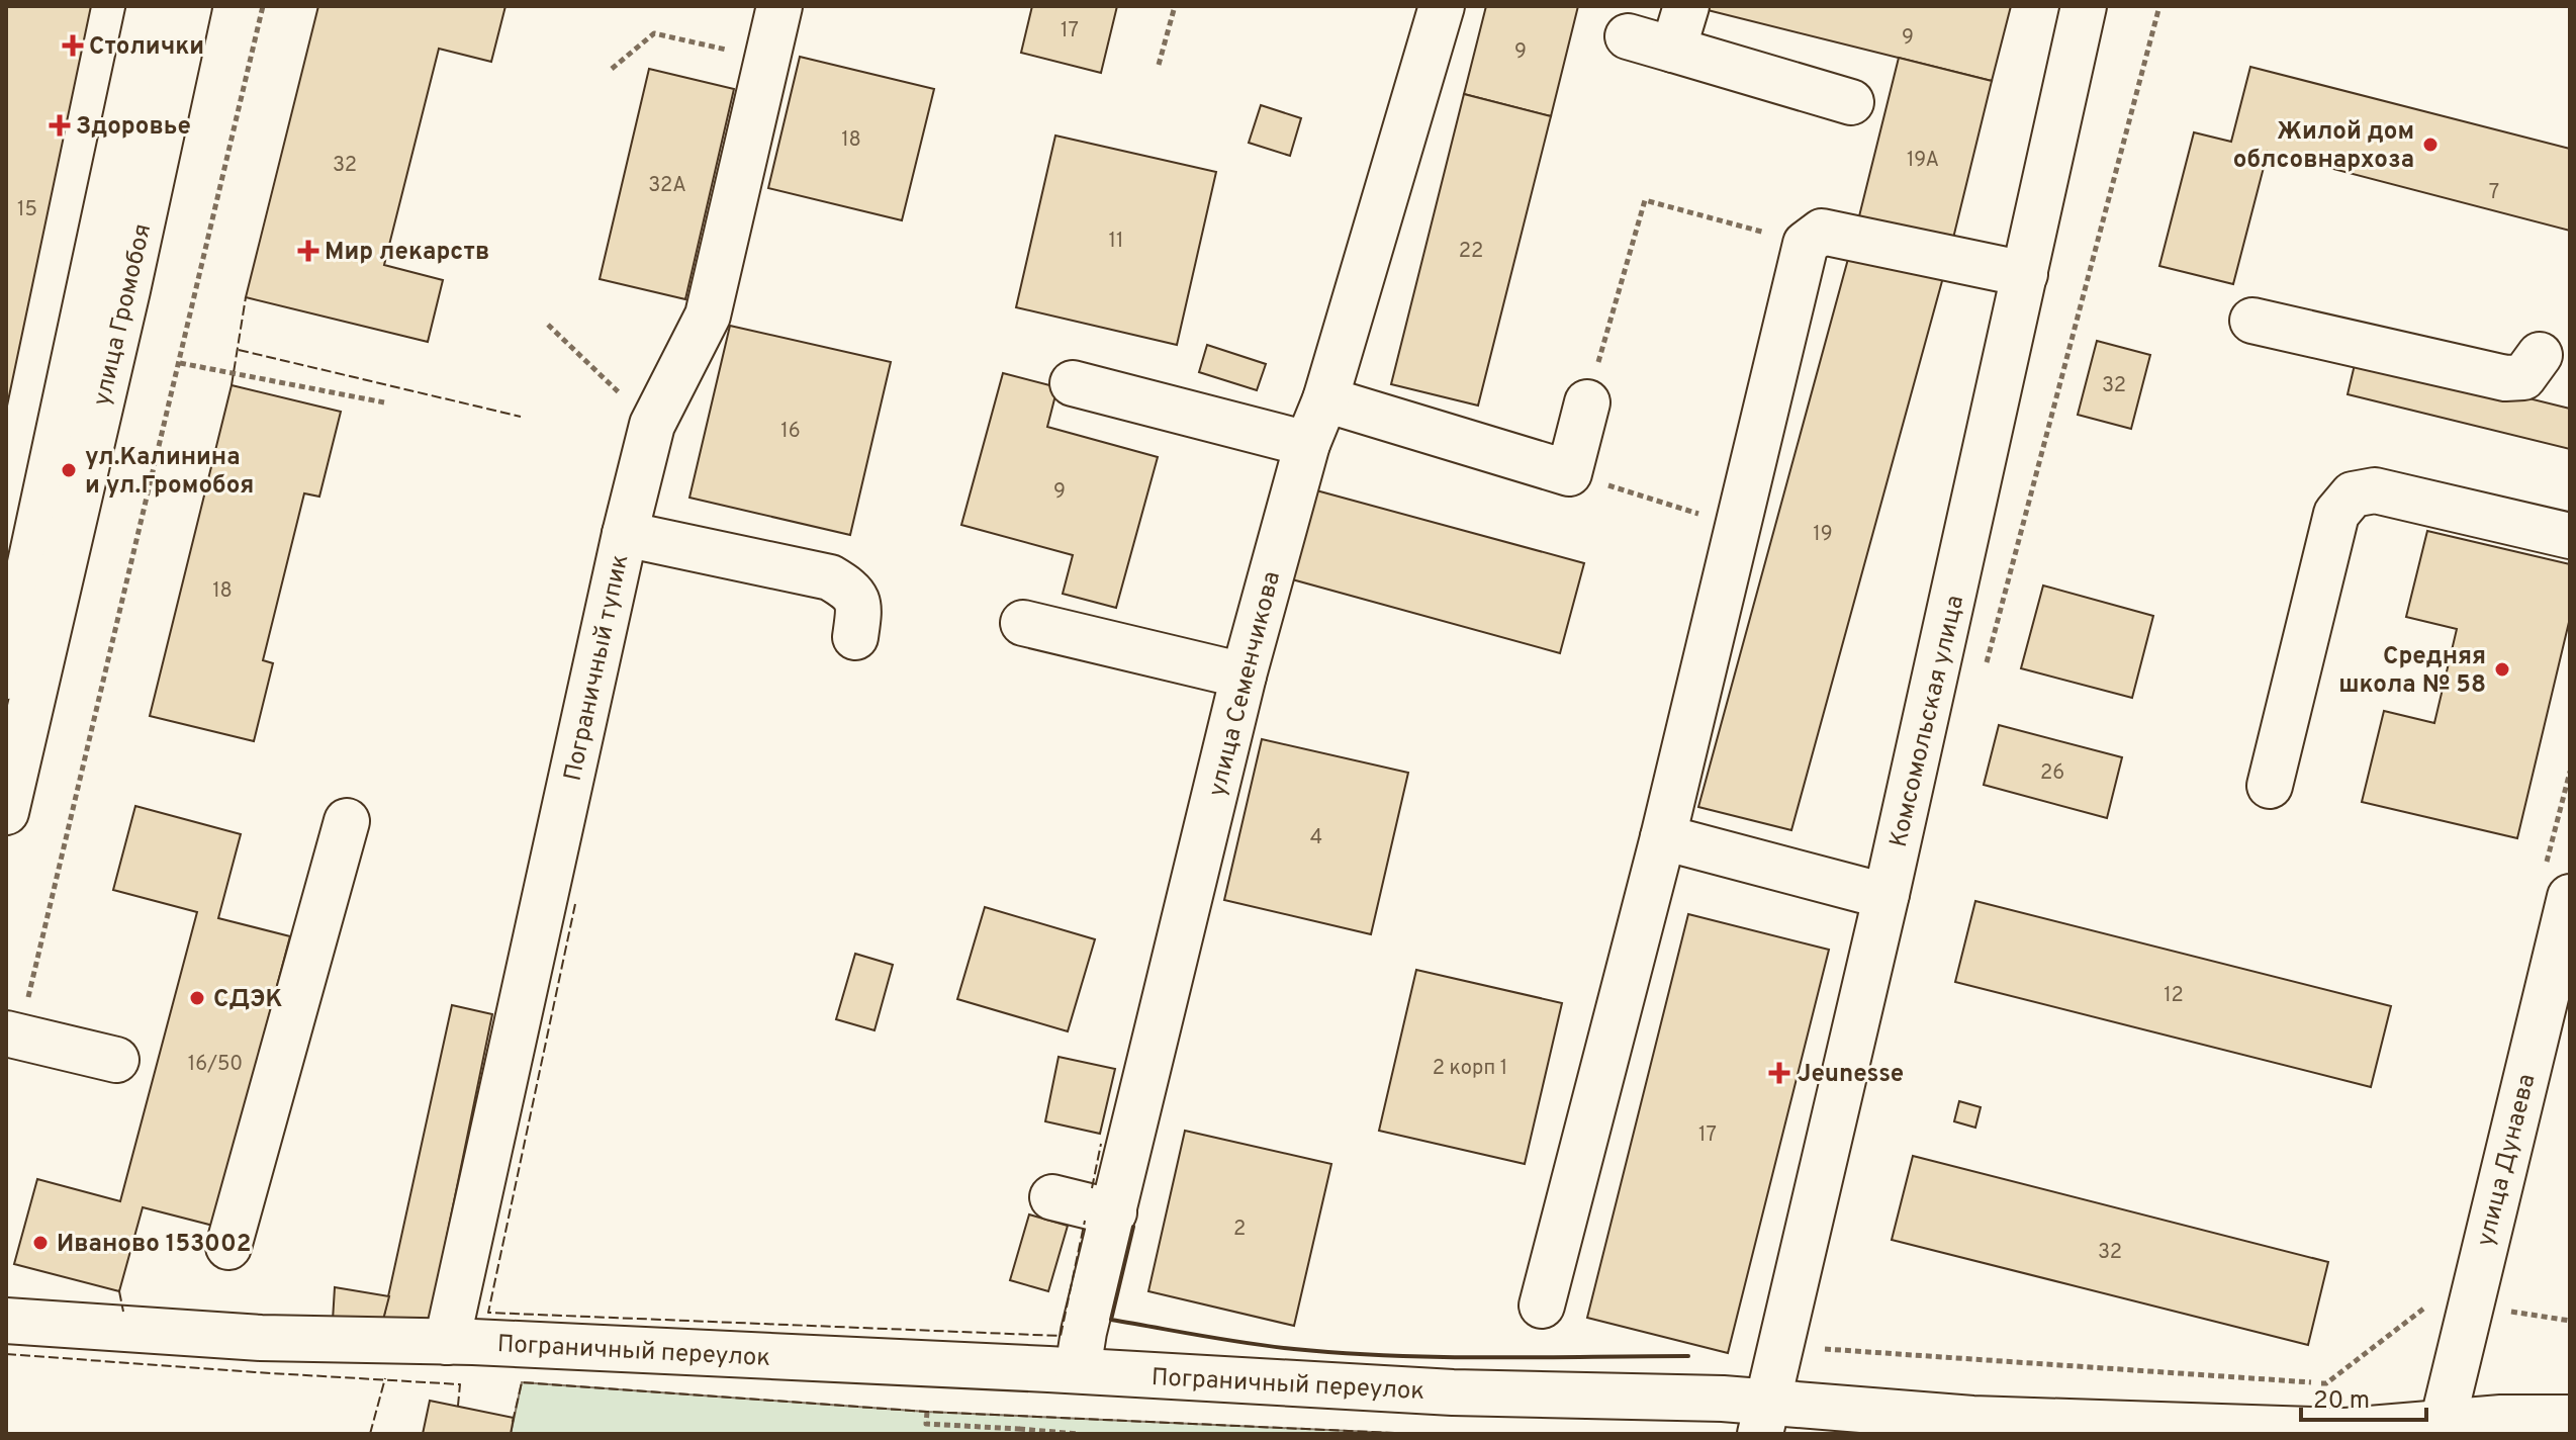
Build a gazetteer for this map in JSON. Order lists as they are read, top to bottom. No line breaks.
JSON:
{"streets":{"street":["улица Громобоя","Пограничный тупик","улица Семенчикова","Комсомольская улица","улица Дунаева","Пограничный переулок"]},"crossings":[["Пограничный тупик","Пограничный переулок"],["улица Семенчикова","Пограничный переулок"],["Комсомольская улица","Пограничный переулок"],["улица Дунаева","Пограничный переулок"]],"places":{"health":["Столички","Здоровье","Мир лекарств","Jeunesse"],"other":["Жилой дом облсовнархоза","ул.Калинина и ул.Громобоя","Средняя школа № 58","СДЭК","Иваново 153002"]},"house_numbers":["17","9","9","18","19А","32","32А","7","15","11","22","32","16","9","19","18","26","4","12","16/50","2 корп 1","17","2","32"],"scale_bar":"20 m"}
